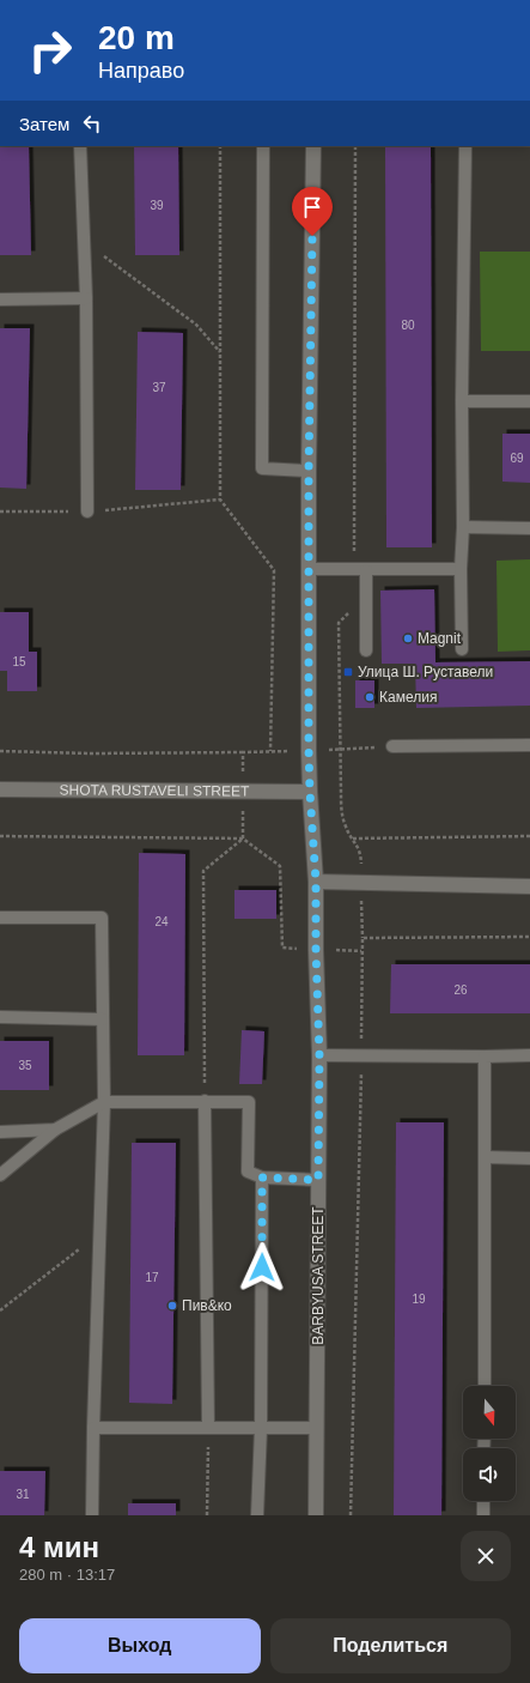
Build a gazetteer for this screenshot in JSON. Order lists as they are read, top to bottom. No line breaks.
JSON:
{"streets":{"street":["SHOTA RUSTAVELI STREET","BARBYUSA STREET"]},"crossings":[["SHOTA RUSTAVELI STREET","BARBYUSA STREET"]],"places":{"other":["Magnit","Камелия","Пив&ко"],"transit":["Улица Ш. Руставели"]},"house_numbers":["39","80","37","69","15","24","26","35","17","19","31"],"north":"bottom","page":{"turn":["20 m","Направо"],"then":"Затем","heading":["4 мин","280 m · 13:17"],"buttons":["Выход","Поделиться"]}}
